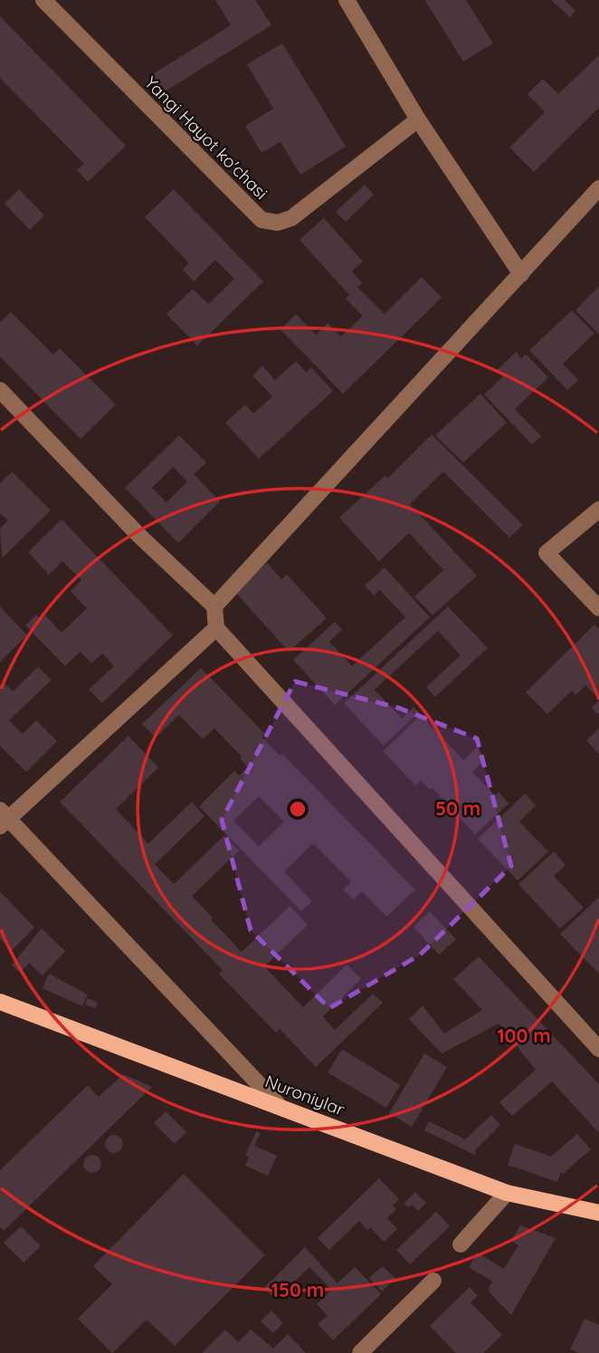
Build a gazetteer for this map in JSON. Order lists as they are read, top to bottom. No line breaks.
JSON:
{"streets":{"main road":["Nuroniylar"],"street":["Yangi Hayot ko'chasi"]},"rings":["50 m","100 m","150 m"]}
